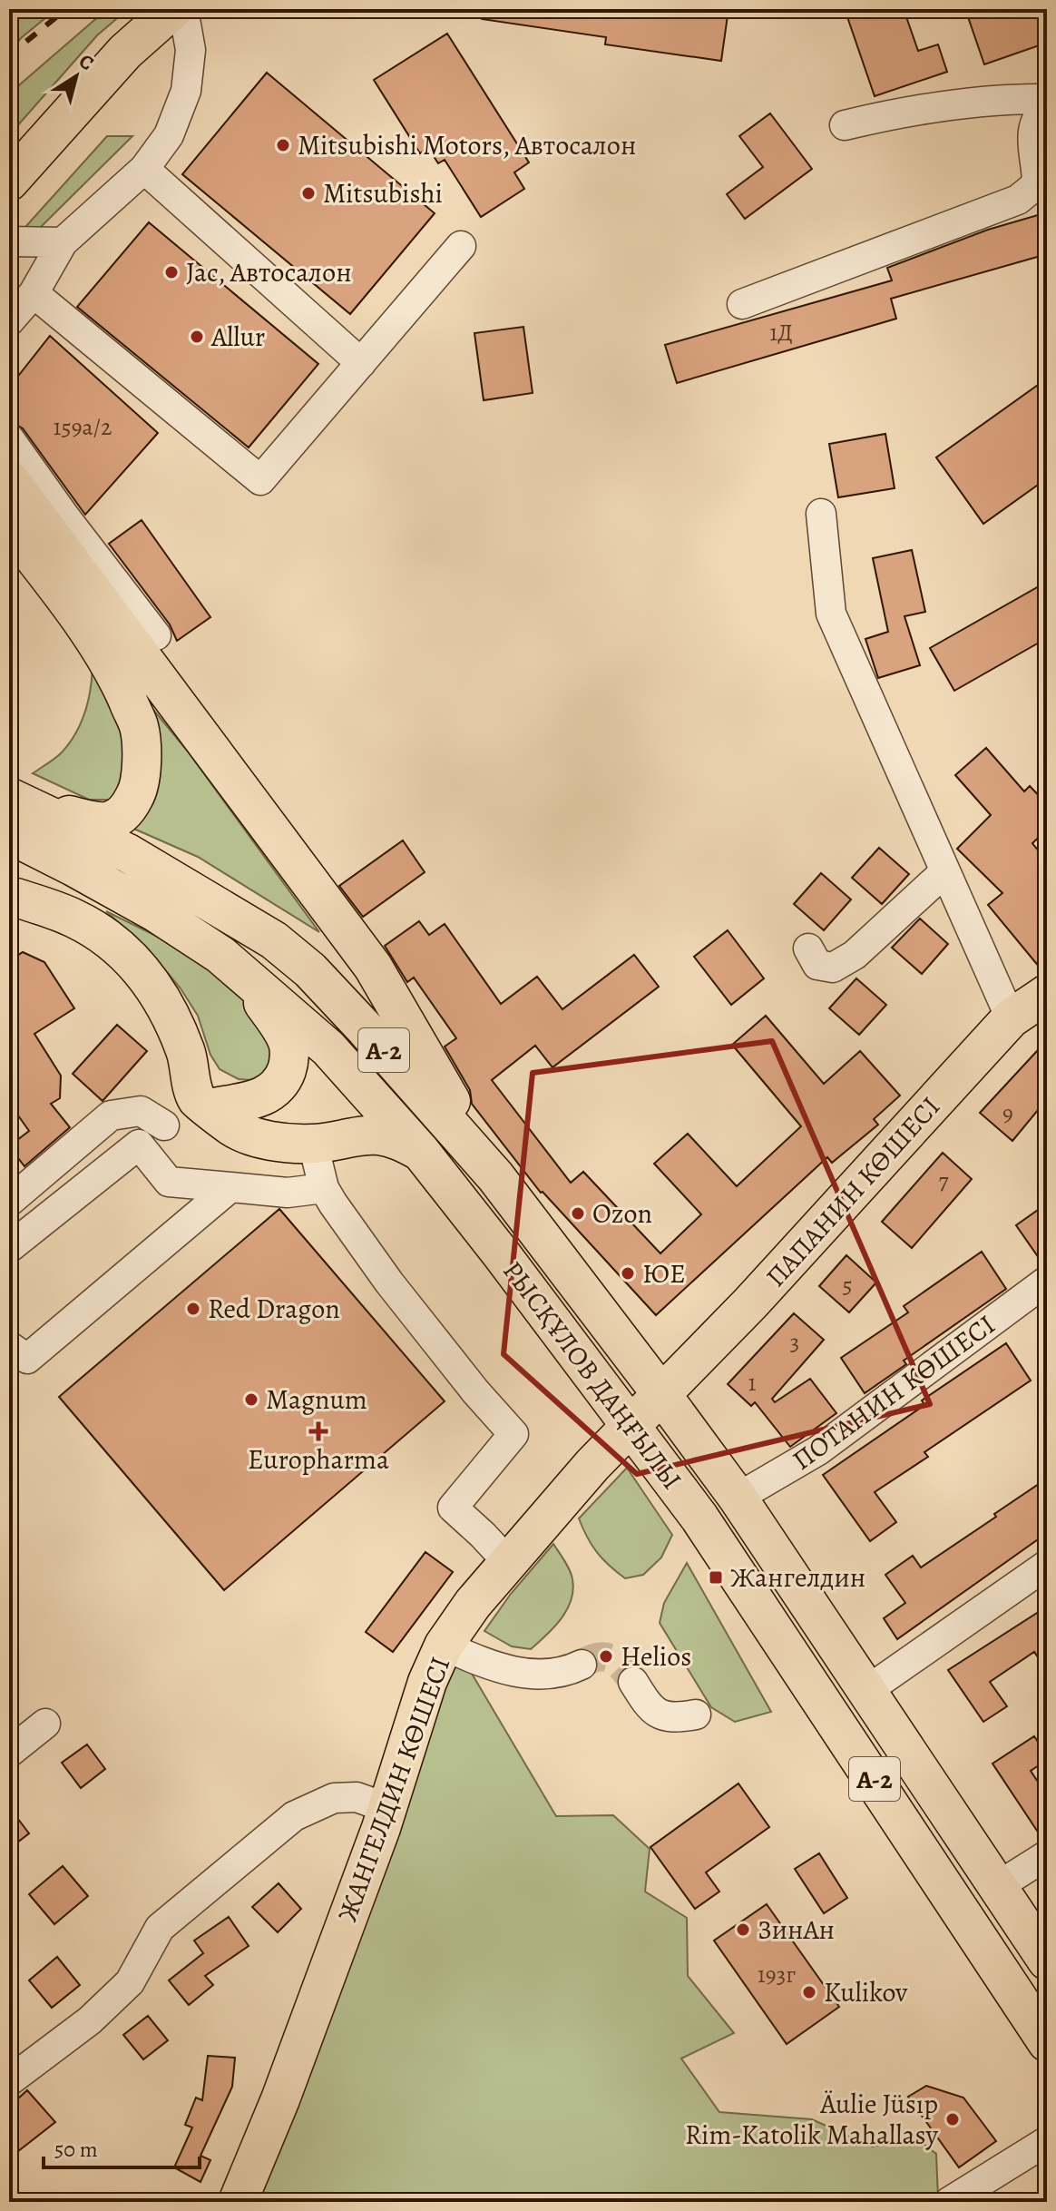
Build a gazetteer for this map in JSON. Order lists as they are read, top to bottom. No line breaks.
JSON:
{"streets":{"main road":["A-2","ПАПАНИН КӨШЕСІ","РЫСҚҰЛОВ ДАҢҒЫЛЫ","ЖАНГЕЛДИН КӨШЕСІ"],"street":["ПОТАНИН КӨШЕСІ"]},"crossings":[["ПАПАНИН КӨШЕСІ","РЫСҚҰЛОВ ДАҢҒЫЛЫ"],["ПАПАНИН КӨШЕСІ","ЖАНГЕЛДИН КӨШЕСІ"],["РЫСҚҰЛОВ ДАҢҒЫЛЫ","ПОТАНИН КӨШЕСІ"],["РЫСҚҰЛОВ ДАҢҒЫЛЫ","ЖАНГЕЛДИН КӨШЕСІ"]],"places":{"other":["Mitsubishi Motors, Автосалон","Mitsubishi","Jac, Автосалон","Allur","Ozon","ЮЕ","Red Dragon","Magnum","Helios","ЗинАн","Kulikov","Äulie Jüsıp Rim-Katolik Mahallasy"],"health":["Europharma"],"transit":["Жангелдин"]},"house_numbers":["1Д","159а/2","9","7","5","3","1","193г"],"scale_bar":"50 m","north":"top right"}
